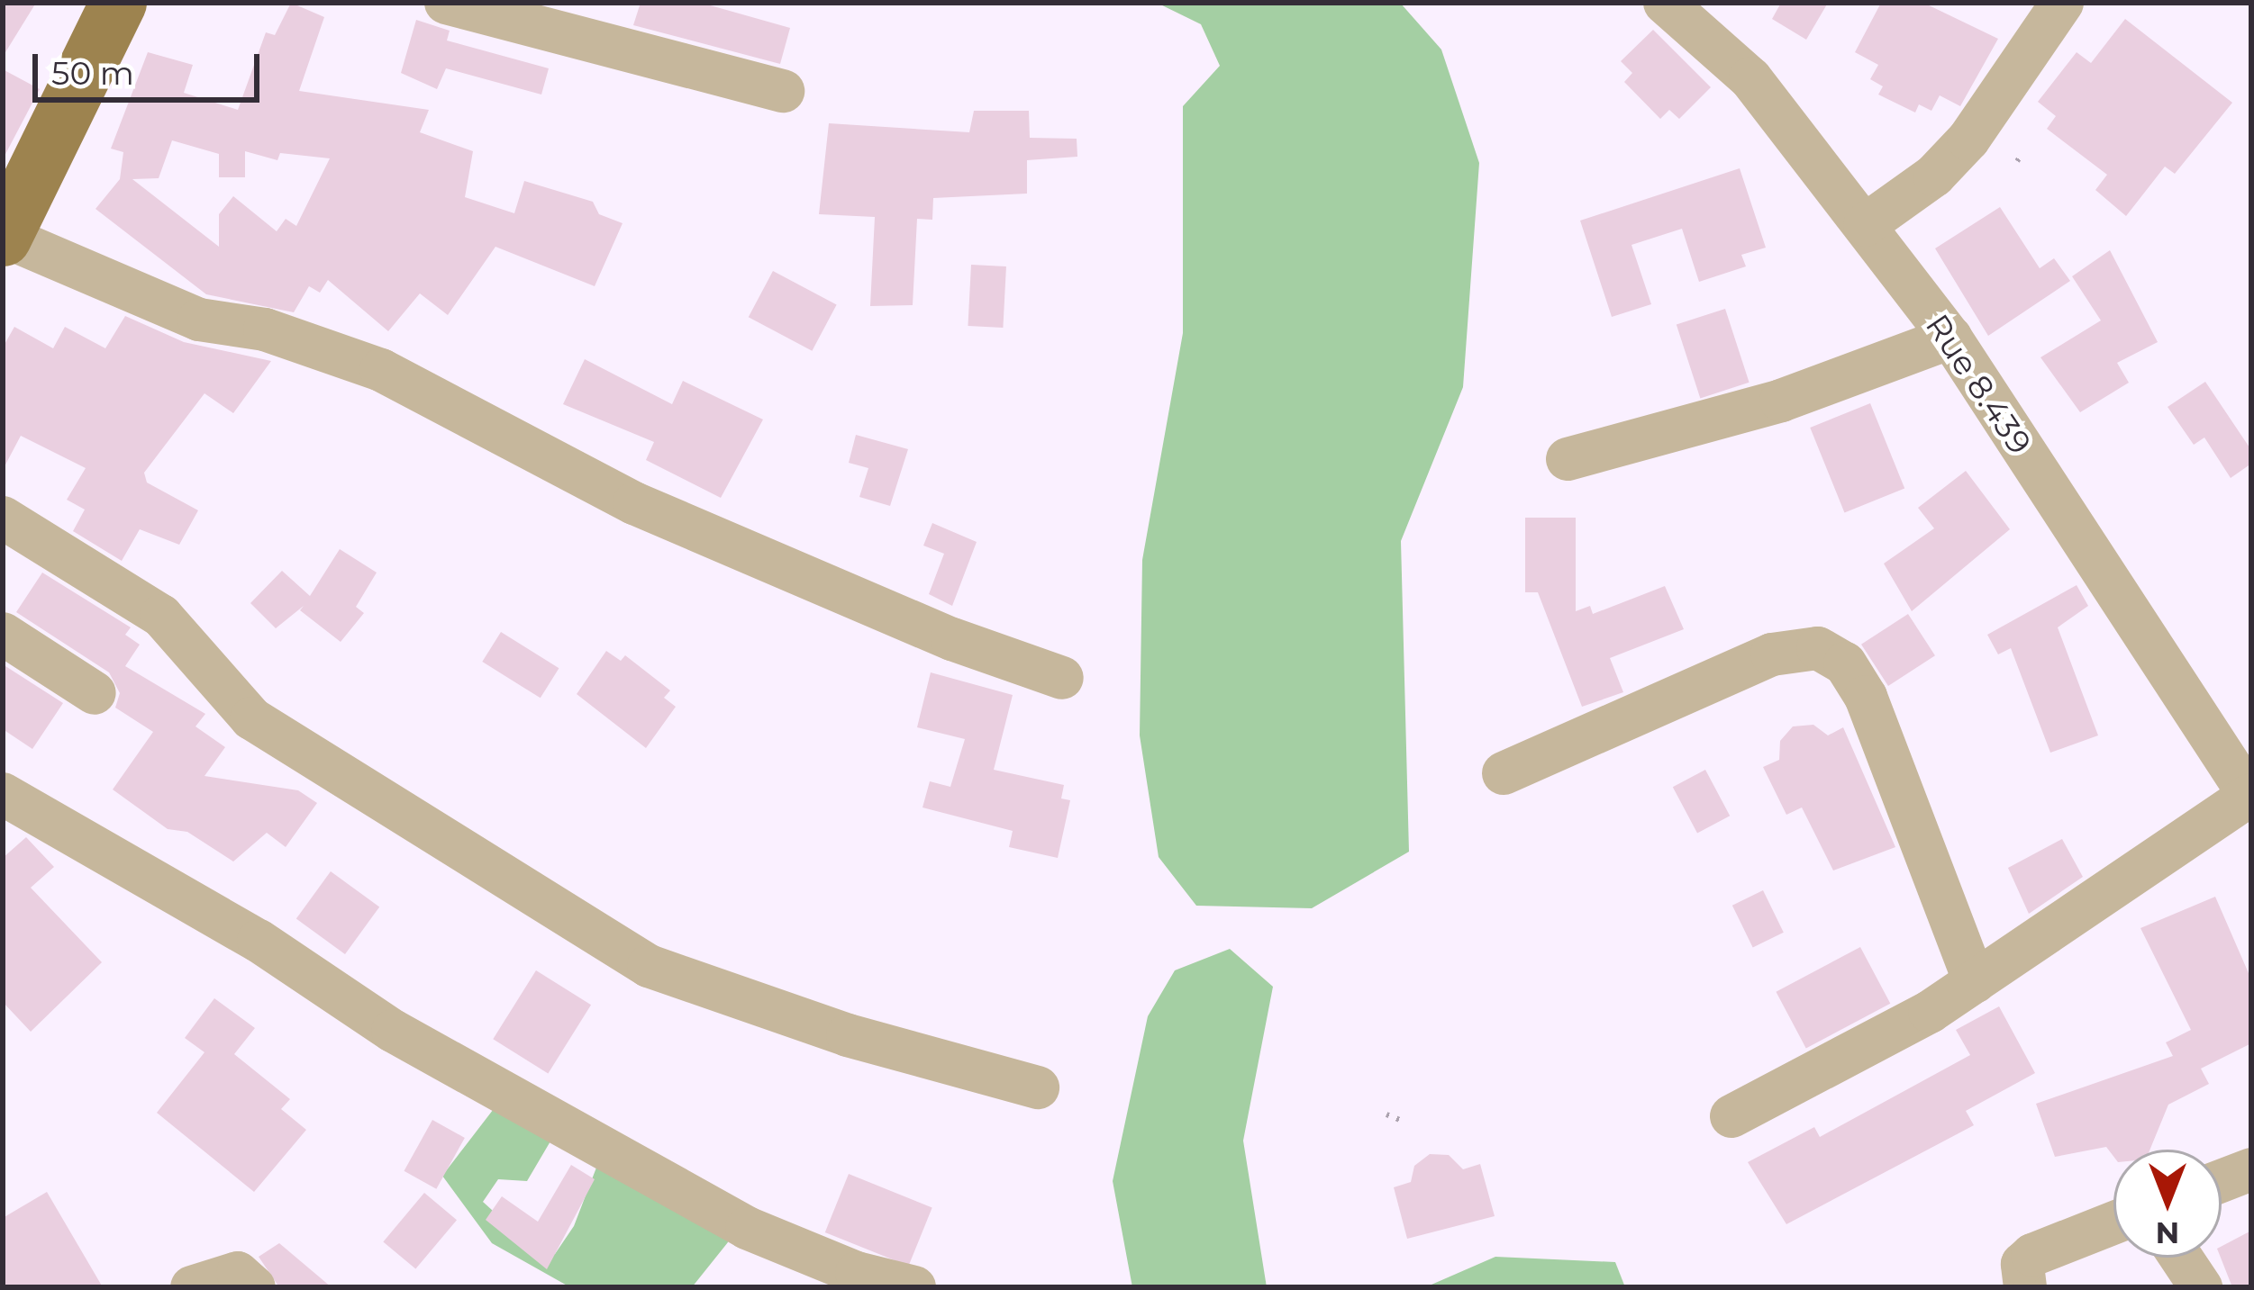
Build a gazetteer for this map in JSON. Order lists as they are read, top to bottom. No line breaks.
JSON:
{"streets":{"street":["Rue 8.439"]},"scale_bar":"50 m","north":"bottom"}
